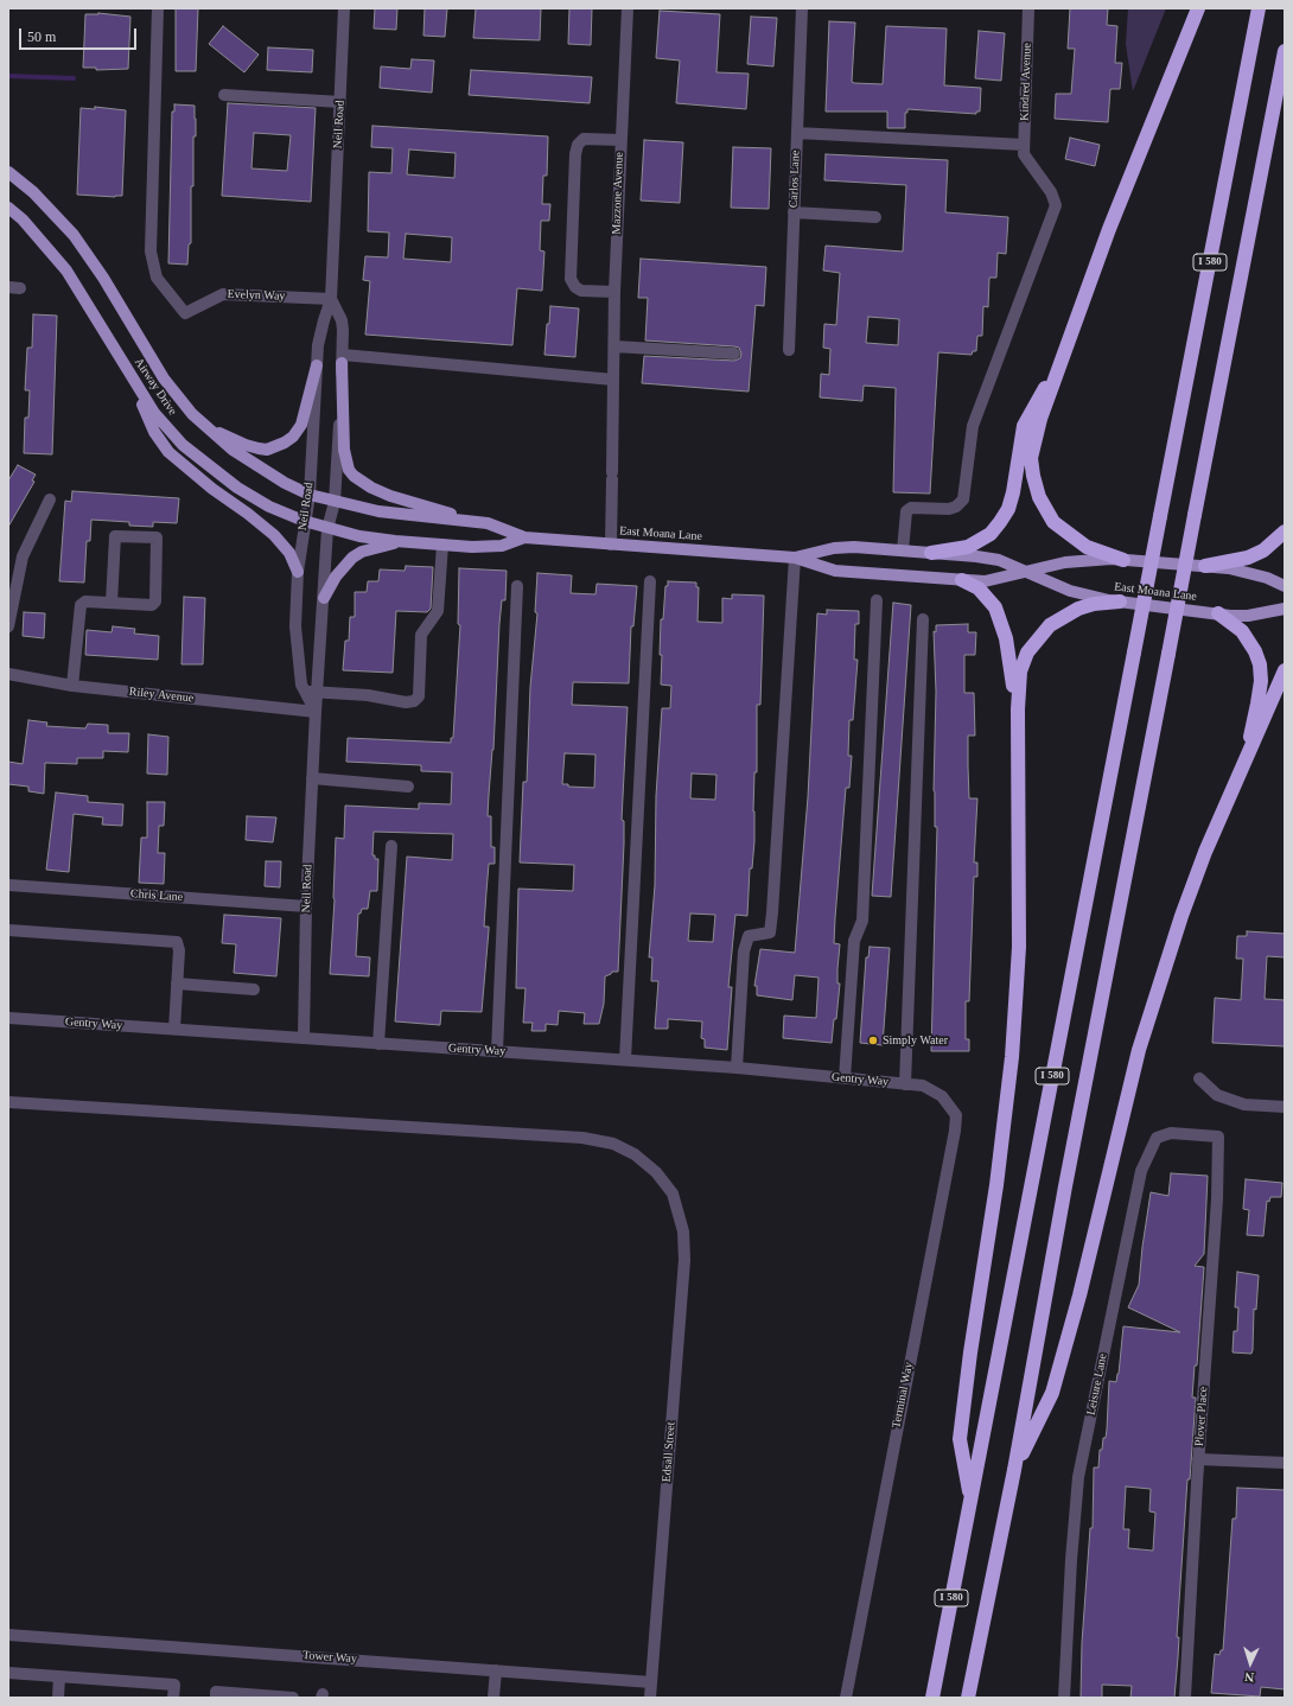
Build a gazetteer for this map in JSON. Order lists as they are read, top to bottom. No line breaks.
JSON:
{"streets":{"highway":["I 580"],"main road":["Airway Drive","East Moana Lane"],"street":["Kindred Avenue","Neil Road","Carlos Lane","Mazzone Avenue","Evelyn Way","Riley Avenue","Chris Lane","Gentry Way","Leisure Lane","Terminal Way","Plover Place","Edsall Street","Tower Way"]},"crossings":[["Neil Road","Evelyn Way"],["Neil Road","Airway Drive"],["Neil Road","East Moana Lane"],["Neil Road","Riley Avenue"],["Neil Road","Chris Lane"],["Neil Road","Gentry Way"],["Mazzone Avenue","East Moana Lane"],["Airway Drive","East Moana Lane"],["Gentry Way","Terminal Way"],["Leisure Lane","Plover Place"],["Edsall Street","Tower Way"]],"places":["Simply Water"],"scale_bar":"50 m","north":"bottom"}
